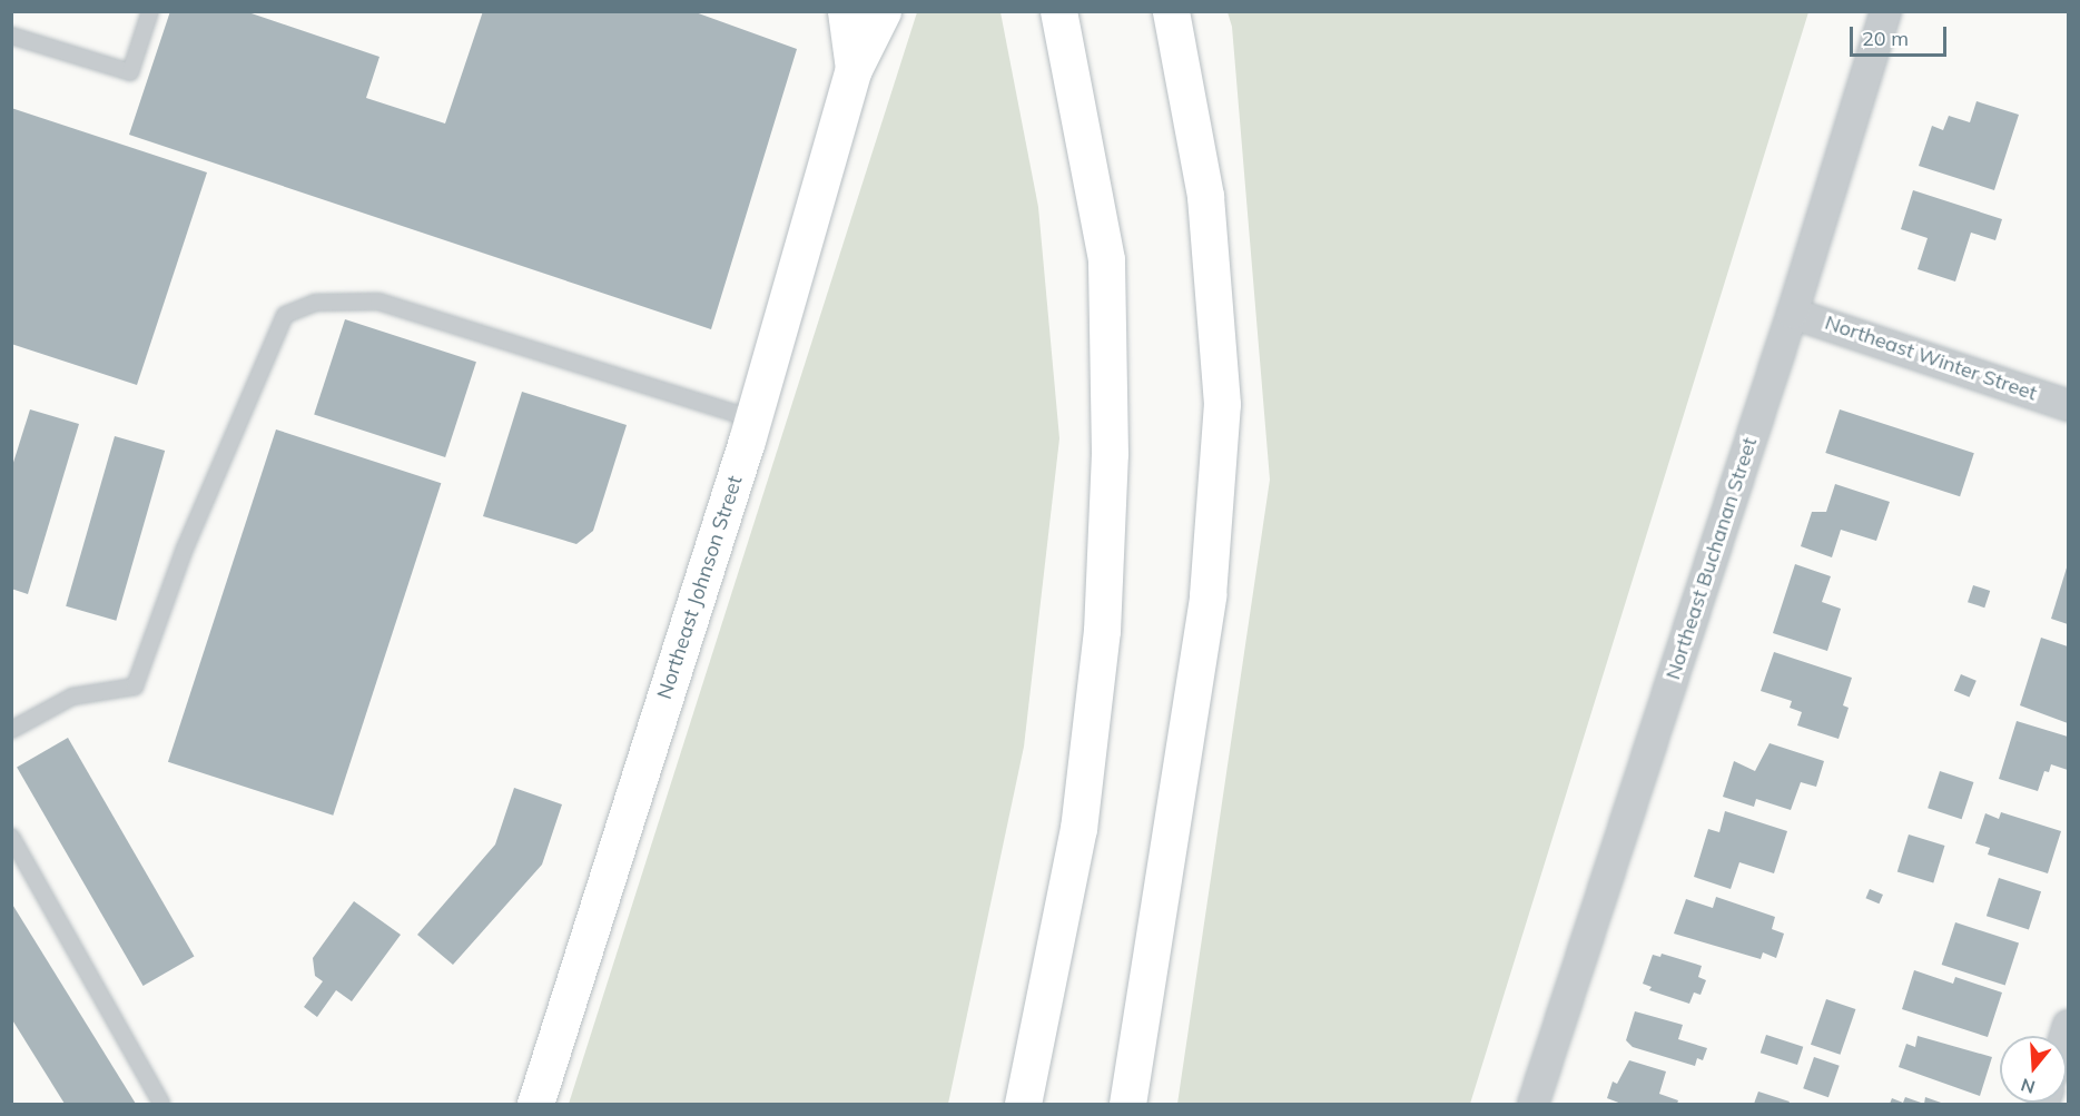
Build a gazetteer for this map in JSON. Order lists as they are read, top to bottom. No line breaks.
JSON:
{"streets":{"main road":["Northeast Johnson Street"],"street":["Northeast Winter Street","Northeast Buchanan Street"]},"crossings":[["Northeast Winter Street","Northeast Buchanan Street"]],"scale_bar":"20 m","north":"bottom"}
